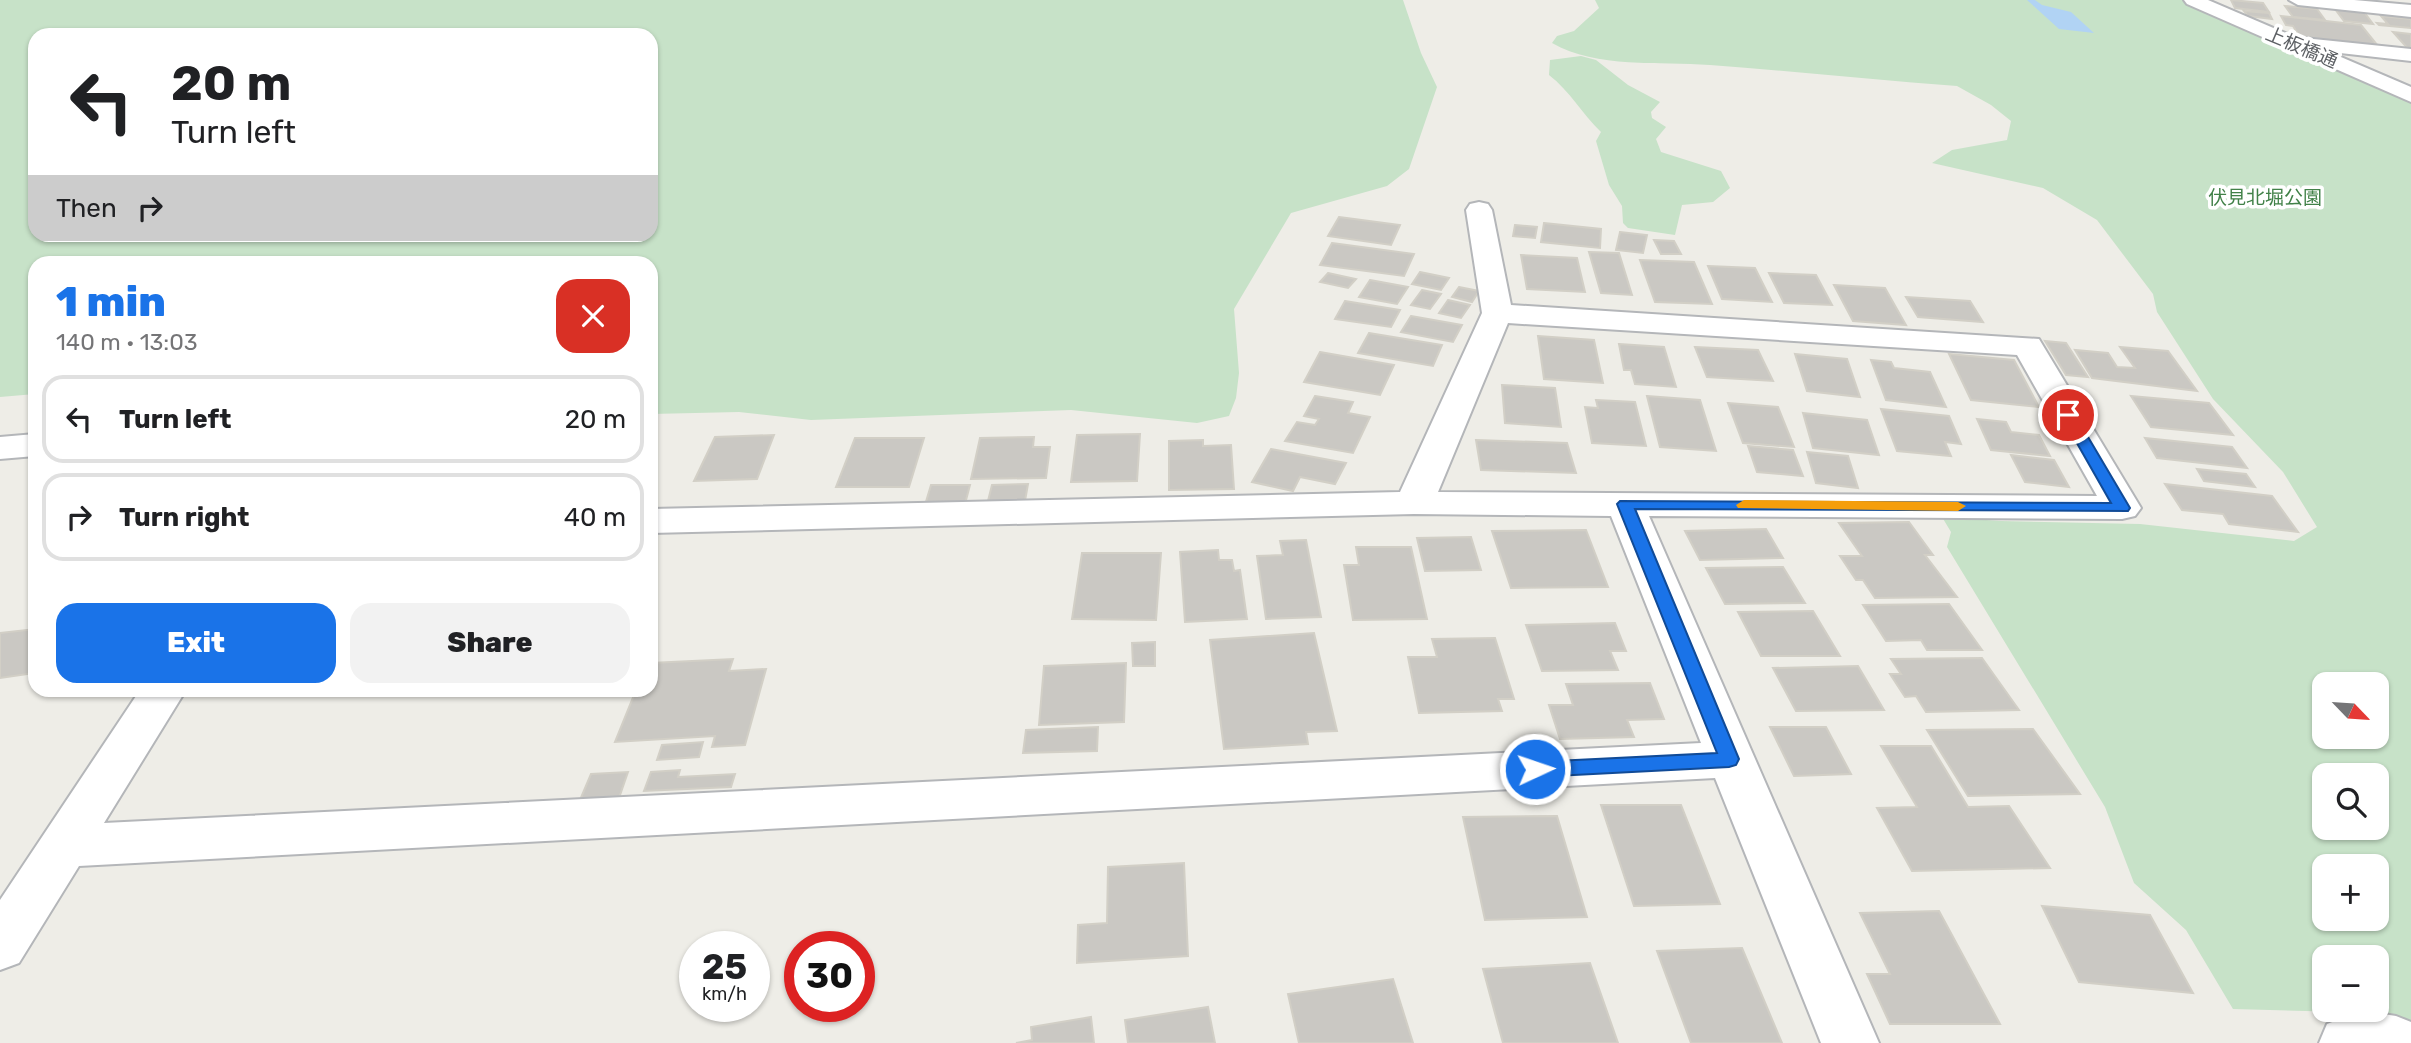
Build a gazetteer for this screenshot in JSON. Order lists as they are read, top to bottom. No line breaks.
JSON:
{"streets":{"street":["上板橋通"]},"parks":["伏見北堀公園"],"north":"bottom right","page":{"turn":["20 m","Turn left"],"then":"Then","heading":["1 min","140 m · 13:03"],"list":[{"name":"Turn left","value":"20 m"},{"name":"Turn right","value":"40 m"}],"buttons":["Exit","Share"],"map_buttons":["+","−"],"speed":"25 km/h","limit":"30"}}
